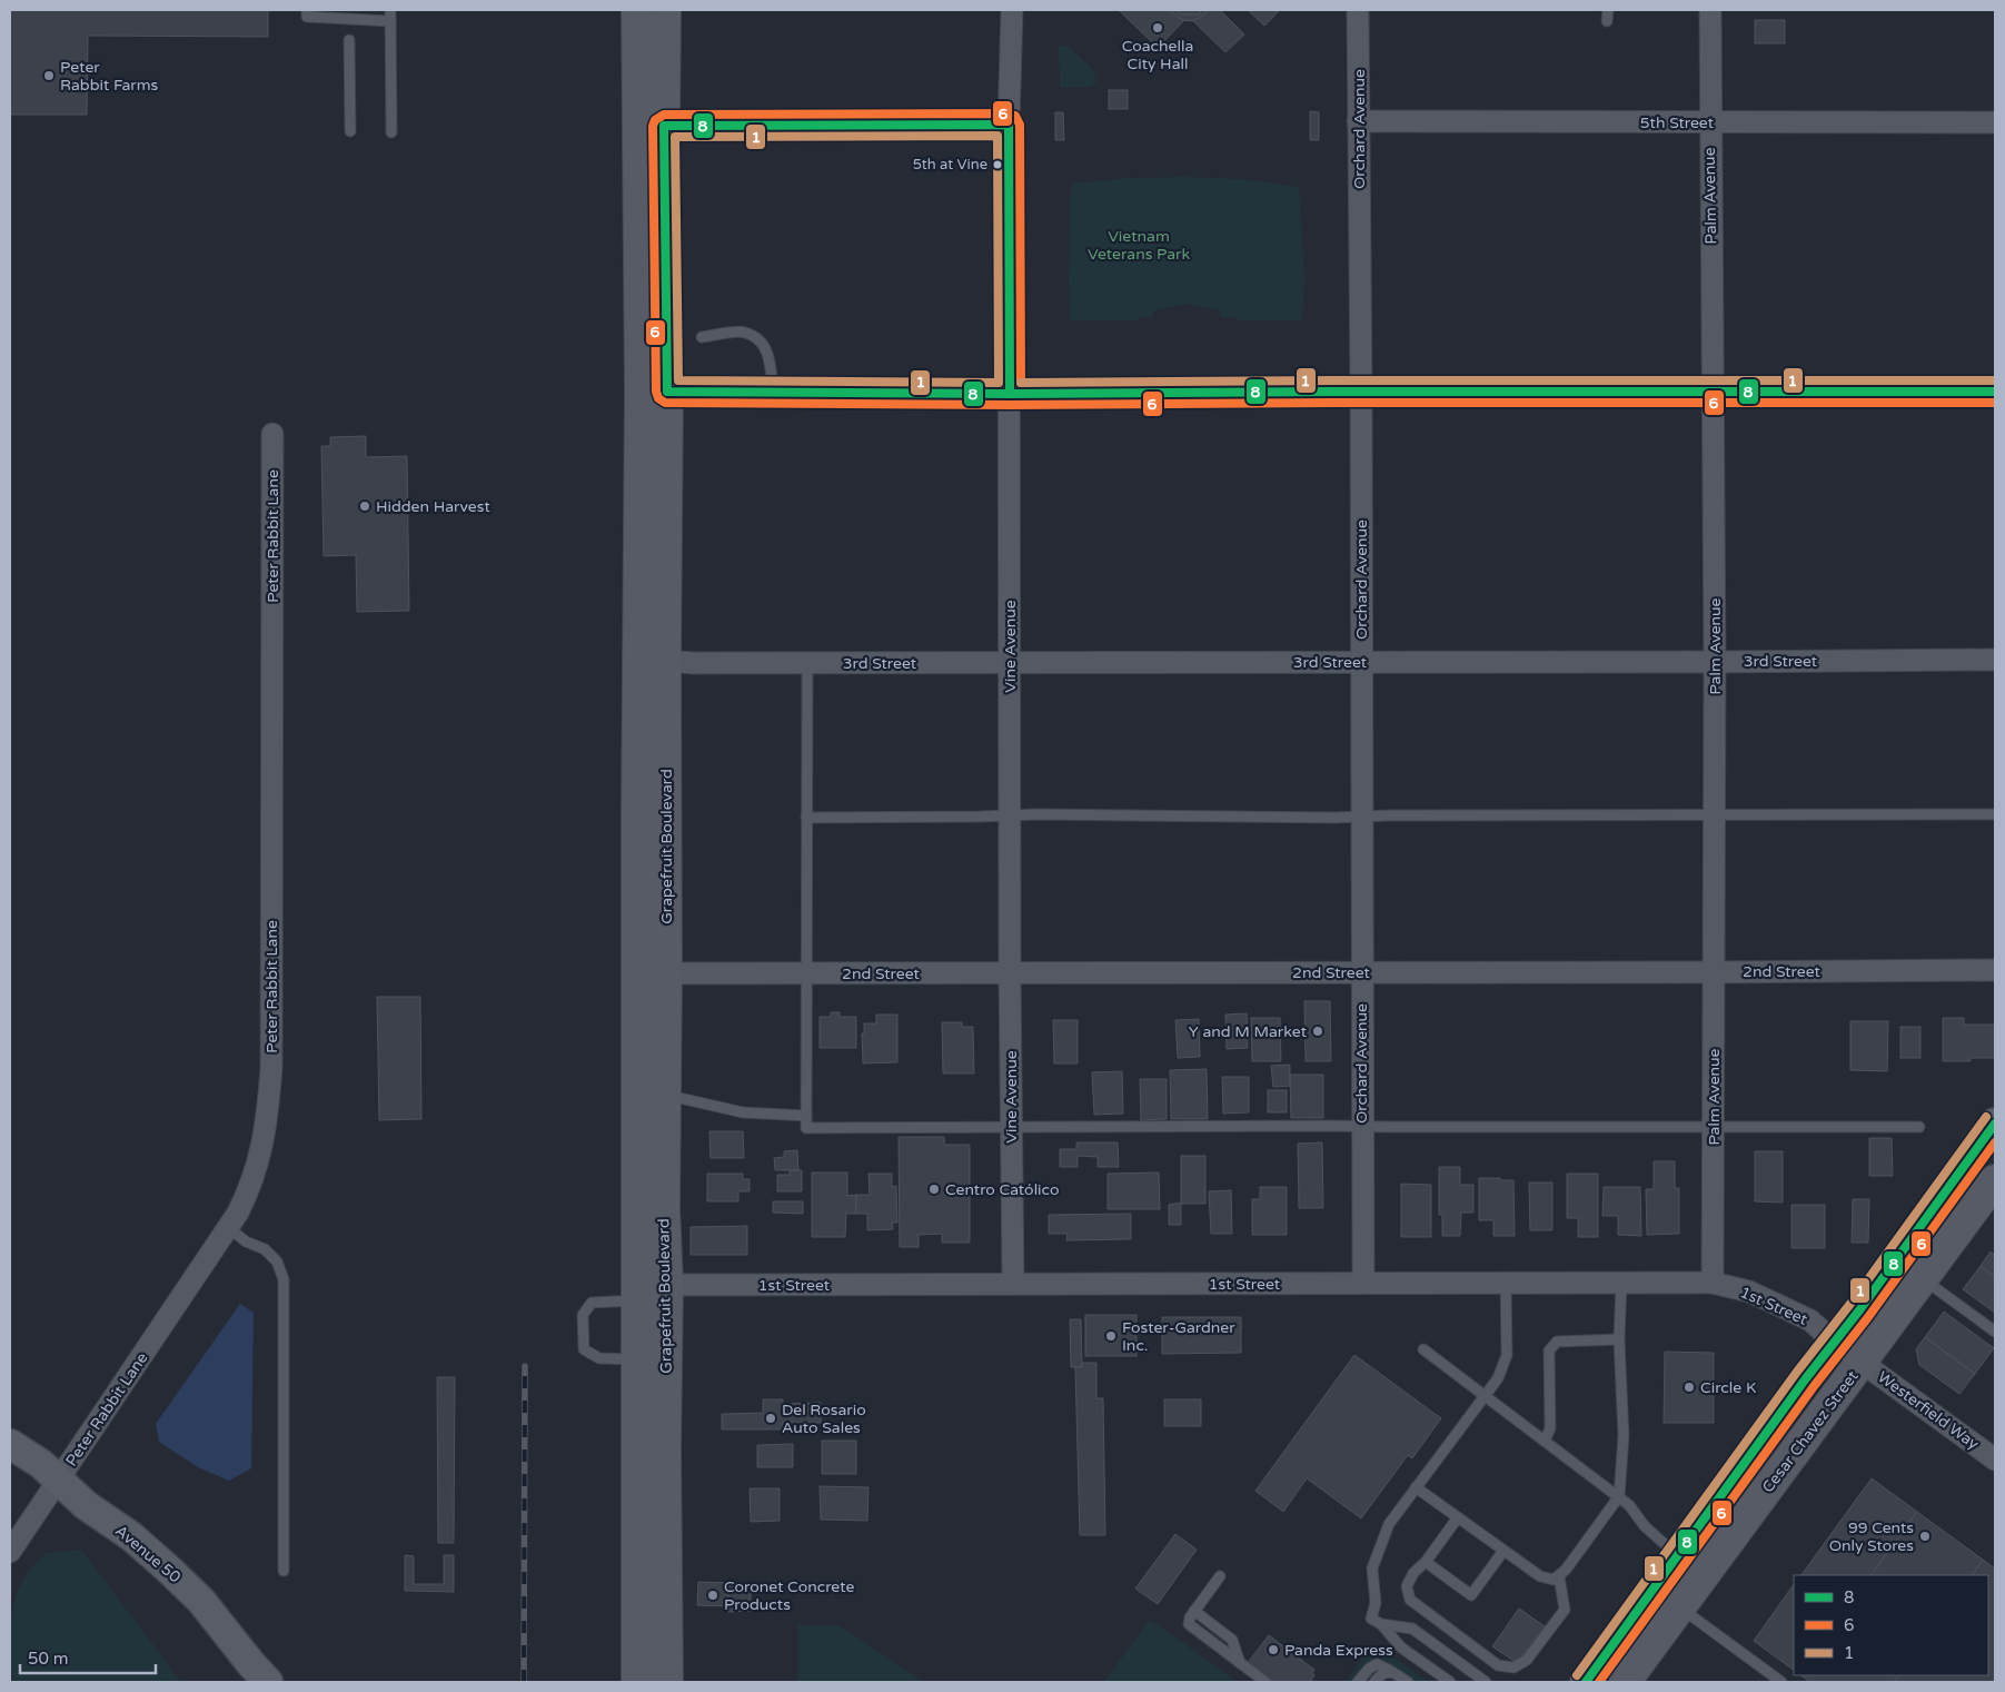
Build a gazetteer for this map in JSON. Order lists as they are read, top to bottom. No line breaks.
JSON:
{"streets":{"main road":["Grapefruit Boulevard","Cesar Chavez Street","Avenue 50"],"street":["5th Street","Orchard Avenue","Palm Avenue","Peter Rabbit Lane","Vine Avenue","3rd Street","2nd Street","1st Street","Westerfield Way"]},"crossings":[["5th Street","Orchard Avenue"],["5th Street","Palm Avenue"],["Orchard Avenue","3rd Street"],["Orchard Avenue","2nd Street"],["Orchard Avenue","1st Street"],["Palm Avenue","3rd Street"],["Palm Avenue","2nd Street"],["Palm Avenue","1st Street"],["Peter Rabbit Lane","Avenue 50"],["Vine Avenue","3rd Street"],["Vine Avenue","2nd Street"],["Vine Avenue","1st Street"],["3rd Street","Grapefruit Boulevard"],["Grapefruit Boulevard","2nd Street"],["Grapefruit Boulevard","1st Street"],["1st Street","Westerfield Way"],["Westerfield Way","Cesar Chavez Street"]],"parks":["Vietnam Veterans Park"],"places":["Coachella City Hall","Peter Rabbit Farms","5th at Vine","Hidden Harvest","Y and M Market","Centro Católico","Foster-Gardner Inc.","Circle K","Del Rosario Auto Sales","99 Cents Only Stores","Coronet Concrete Products","Panda Express"],"lines":["transit line 6","transit line 8","transit line 1"],"legend":["8","6","1"],"scale_bar":"50 m"}
